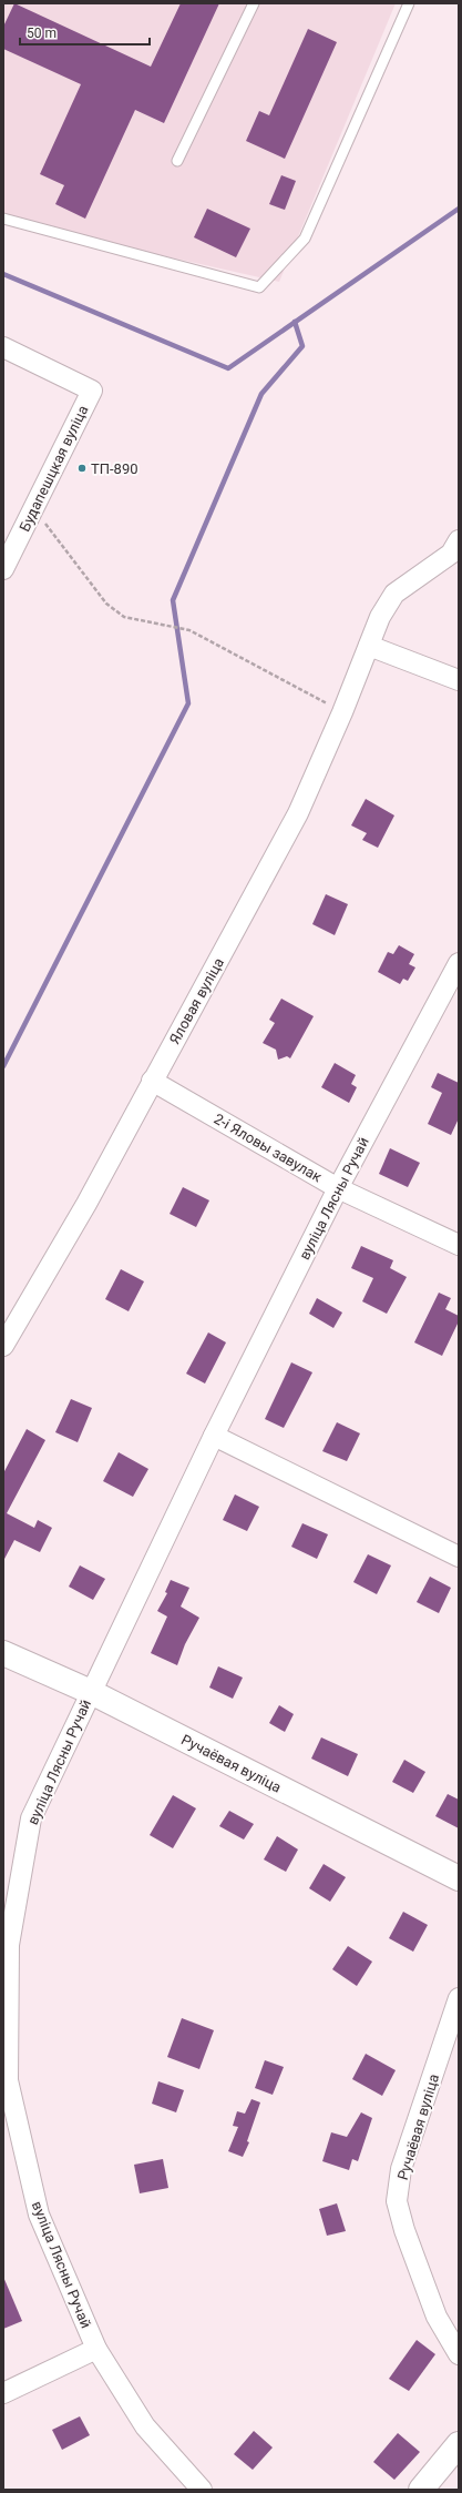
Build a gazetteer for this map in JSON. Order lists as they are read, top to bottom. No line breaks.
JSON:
{"streets":{"street":["Будапешцкая вуліца","Яловая вуліца","2-і Яловы завулак","вуліца Лясны Ручай","Ручаёвая вуліца"]},"crossings":[["Яловая вуліца","2-і Яловы завулак"],["2-і Яловы завулак","вуліца Лясны Ручай"],["вуліца Лясны Ручай","Ручаёвая вуліца"]],"places":["ТП-890"],"scale_bar":"50 m"}
